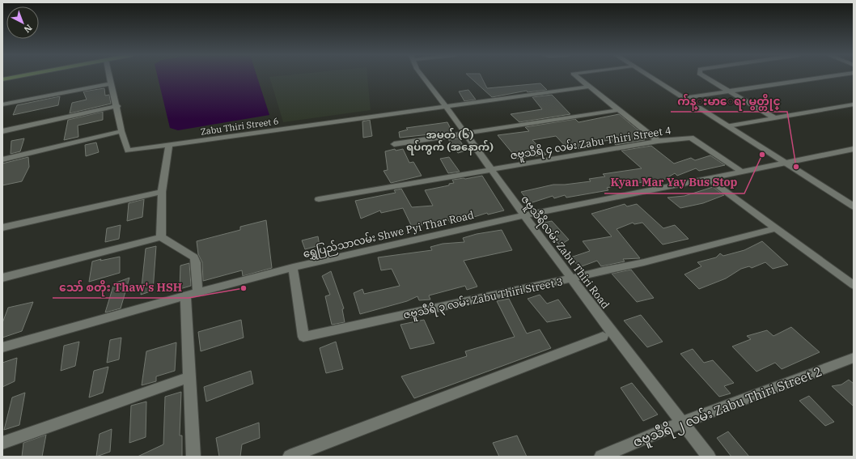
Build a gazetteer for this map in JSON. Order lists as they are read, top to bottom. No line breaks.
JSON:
{"streets":{"street":["Zabu Thiri Street 6","ဇဗူသီရိ ၄ လမ်း Zabu Thiri Street 4","ရွှေပြည်သာလမ်း Shwe Pyi Thar Road","ဇဗူသီရိလမ်း Zabu Thiri Road","ဇဗူသီရိ ၃ လမ်း Zabu Thiri Street 3","ဇဗူသီရိ ၂ လမ်း Zabu Thiri Street 2"]},"crossings":[["Zabu Thiri Street 6","ဇဗူသီရိလမ်း Zabu Thiri Road"],["ဇဗူသီရိ ၄ လမ်း Zabu Thiri Street 4","ရွှေပြည်သာလမ်း Shwe Pyi Thar Road"],["ဇဗူသီရိ ၄ လမ်း Zabu Thiri Street 4","ဇဗူသီရိလမ်း Zabu Thiri Road"],["ရွှေပြည်သာလမ်း Shwe Pyi Thar Road","ဇဗူသီရိလမ်း Zabu Thiri Road"],["ရွှေပြည်သာလမ်း Shwe Pyi Thar Road","ဇဗူသီရိ ၃ လမ်း Zabu Thiri Street 3"],["ဇဗူသီရိလမ်း Zabu Thiri Road","ဇဗူသီရိ ၃ လမ်း Zabu Thiri Street 3"],["ဇဗူသီရိလမ်း Zabu Thiri Road","ဇဗူသီရိ ၂ လမ်း Zabu Thiri Street 2"]],"districts":["အမှတ် (၆) ရပ်ကွက် (အနောက်)"],"places":["Kyan Mar Yay Bus Stop","က်န္းမာေရး မွတ္တိုင္","သော် စတိုး Thaw's HSH"],"north":"bottom right"}
